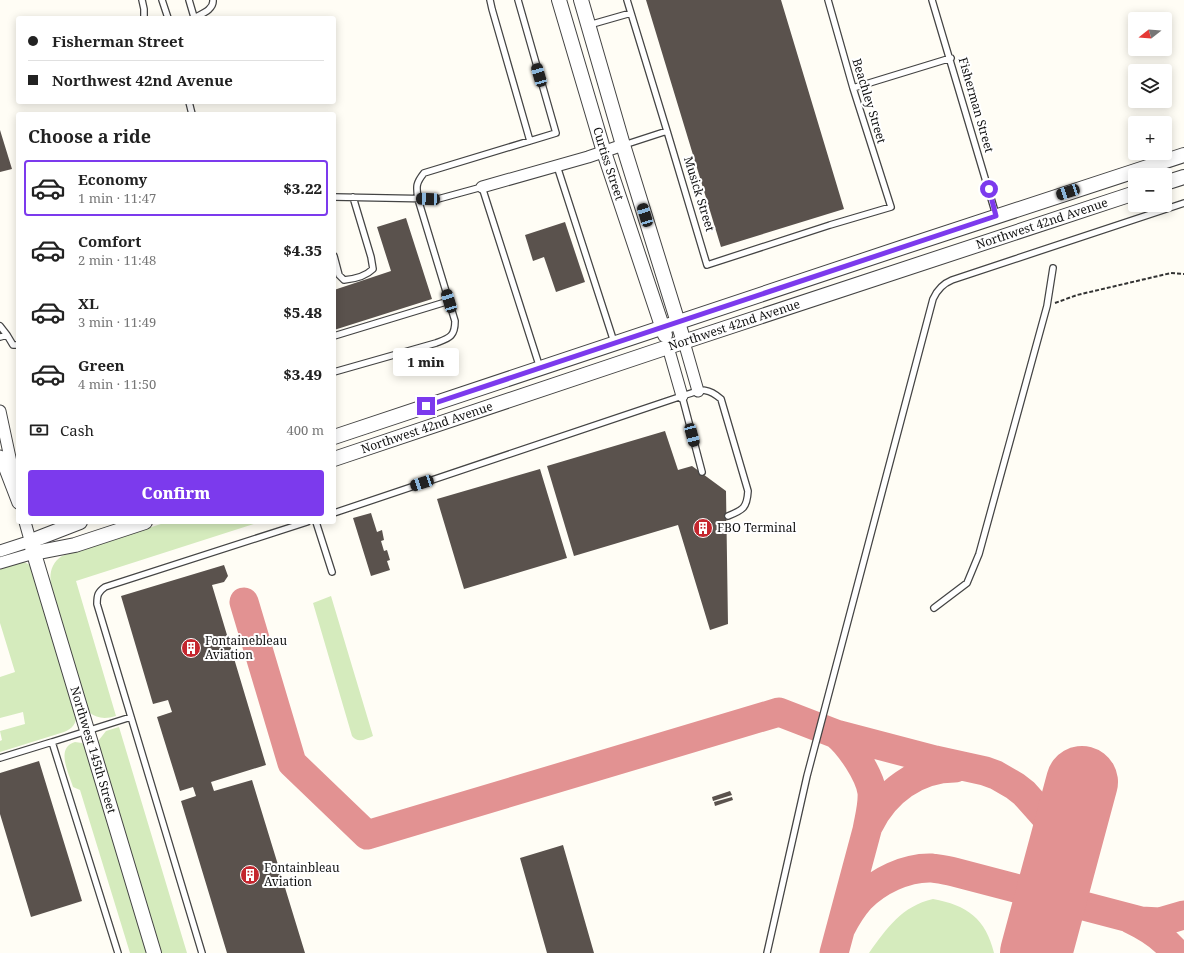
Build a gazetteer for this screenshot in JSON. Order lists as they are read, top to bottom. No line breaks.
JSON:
{"streets":{"street":["Curtiss Street","Northwest 42nd Avenue","Northwest 145th Street"],"lane":["Beachley Street","Fisherman Street","Musick Street"]},"crossings":[["Beachley Street","Musick Street"],["Fisherman Street","Northwest 42nd Avenue"],["Curtiss Street","Northwest 42nd Avenue"]],"places":{"building":["FBO Terminal","Fontainebleau Aviation","Fontainbleau Aviation"]},"north":"left","page":{"map_buttons":["+","−"],"banner":["Fisherman Street","Northwest 42nd Avenue"],"heading":"Choose a ride","list":[{"name":"Economy","note":"1 min · 11:47","value":"$3.22"},{"name":"Comfort","note":"2 min · 11:48","value":"$4.35"},{"name":"XL","note":"3 min · 11:49","value":"$5.48"},{"name":"Green","note":"4 min · 11:50","value":"$3.49"}],"bubble":"1 min","pay":["Cash","400 m"],"buttons":"Confirm"}}
